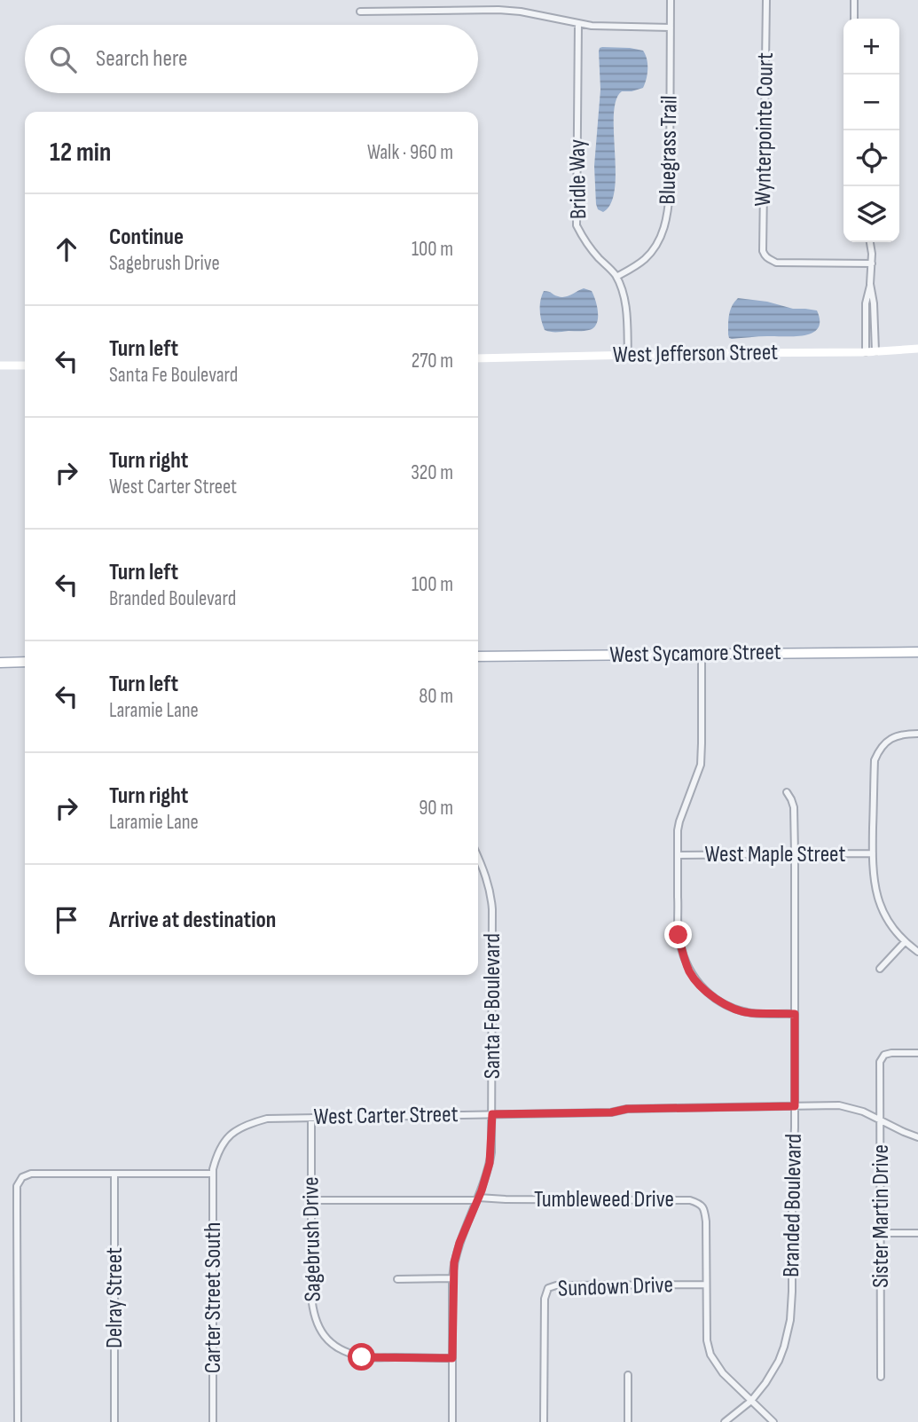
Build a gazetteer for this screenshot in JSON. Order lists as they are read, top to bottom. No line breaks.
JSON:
{"streets":{"main road":["West Sycamore Street"],"street":["Wynterpointe Court","Bluegrass Trail","Bridle Way","West Jefferson Street","West Maple Street","Santa Fe Boulevard","West Carter Street","Tumbleweed Drive","Branded Boulevard","Sister Martin Drive","Sagebrush Drive","Sundown Drive","Delray Street","Carter Street South"]},"crossings":[["Bluegrass Trail","Bridle Way"],["Bridle Way","West Jefferson Street"],["West Maple Street","Branded Boulevard"],["Santa Fe Boulevard","West Carter Street"],["Santa Fe Boulevard","Tumbleweed Drive"],["Santa Fe Boulevard","Sagebrush Drive"],["West Carter Street","Branded Boulevard"],["West Carter Street","Sister Martin Drive"],["West Carter Street","Sagebrush Drive"],["West Carter Street","Carter Street South"],["Tumbleweed Drive","Branded Boulevard"],["Tumbleweed Drive","Sagebrush Drive"],["Tumbleweed Drive","Sundown Drive"]],"page":{"map_buttons":["+","−"],"search":"Search here","heading":["12 min","Walk · 960 m"],"list":[["Continue","Sagebrush Drive","100 m"],["Turn left","Santa Fe Boulevard","270 m"],["Turn right","West Carter Street","320 m"],["Turn left","Branded Boulevard","100 m"],["Turn left","Laramie Lane","80 m"],["Turn right","Laramie Lane","90 m"],"Arrive at destination"]}}
